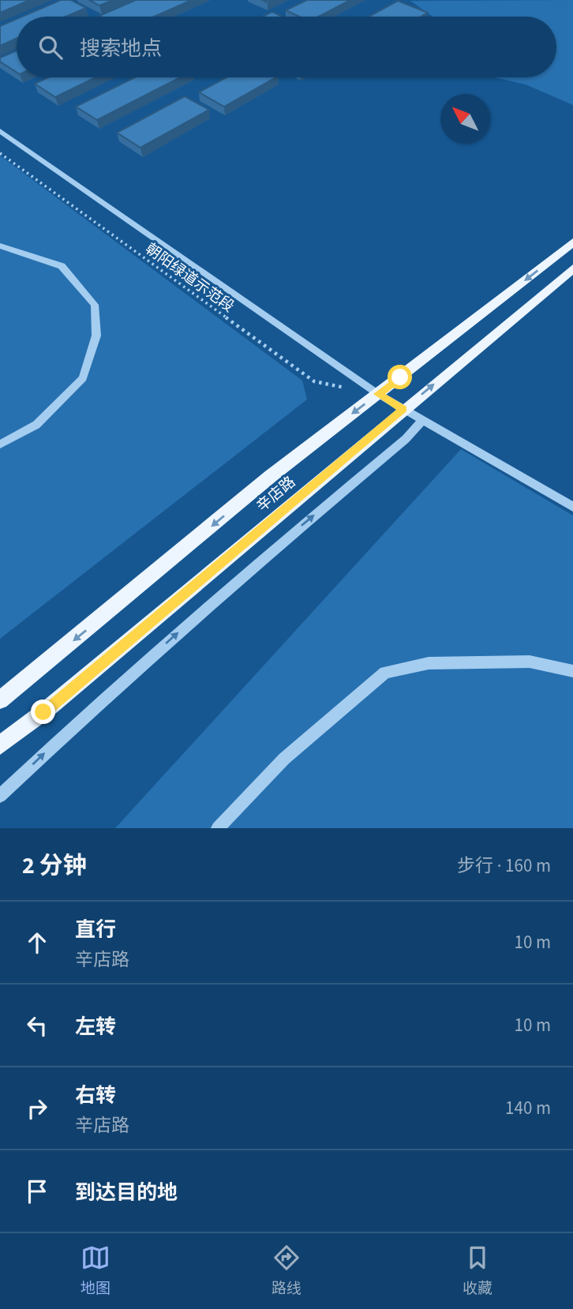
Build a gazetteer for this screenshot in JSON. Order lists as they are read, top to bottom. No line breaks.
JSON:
{"streets":{"main road":["辛店路"],"path":["朝阳绿道示范段"]},"north":"top left","page":{"search":"搜索地点","heading":["2 分钟","步行 · 160 m"],"list":[["直行","辛店路","10 m"],["左转","10 m"],["右转","辛店路","140 m"],"到达目的地"],"nav":["地图","路线","收藏"]}}
